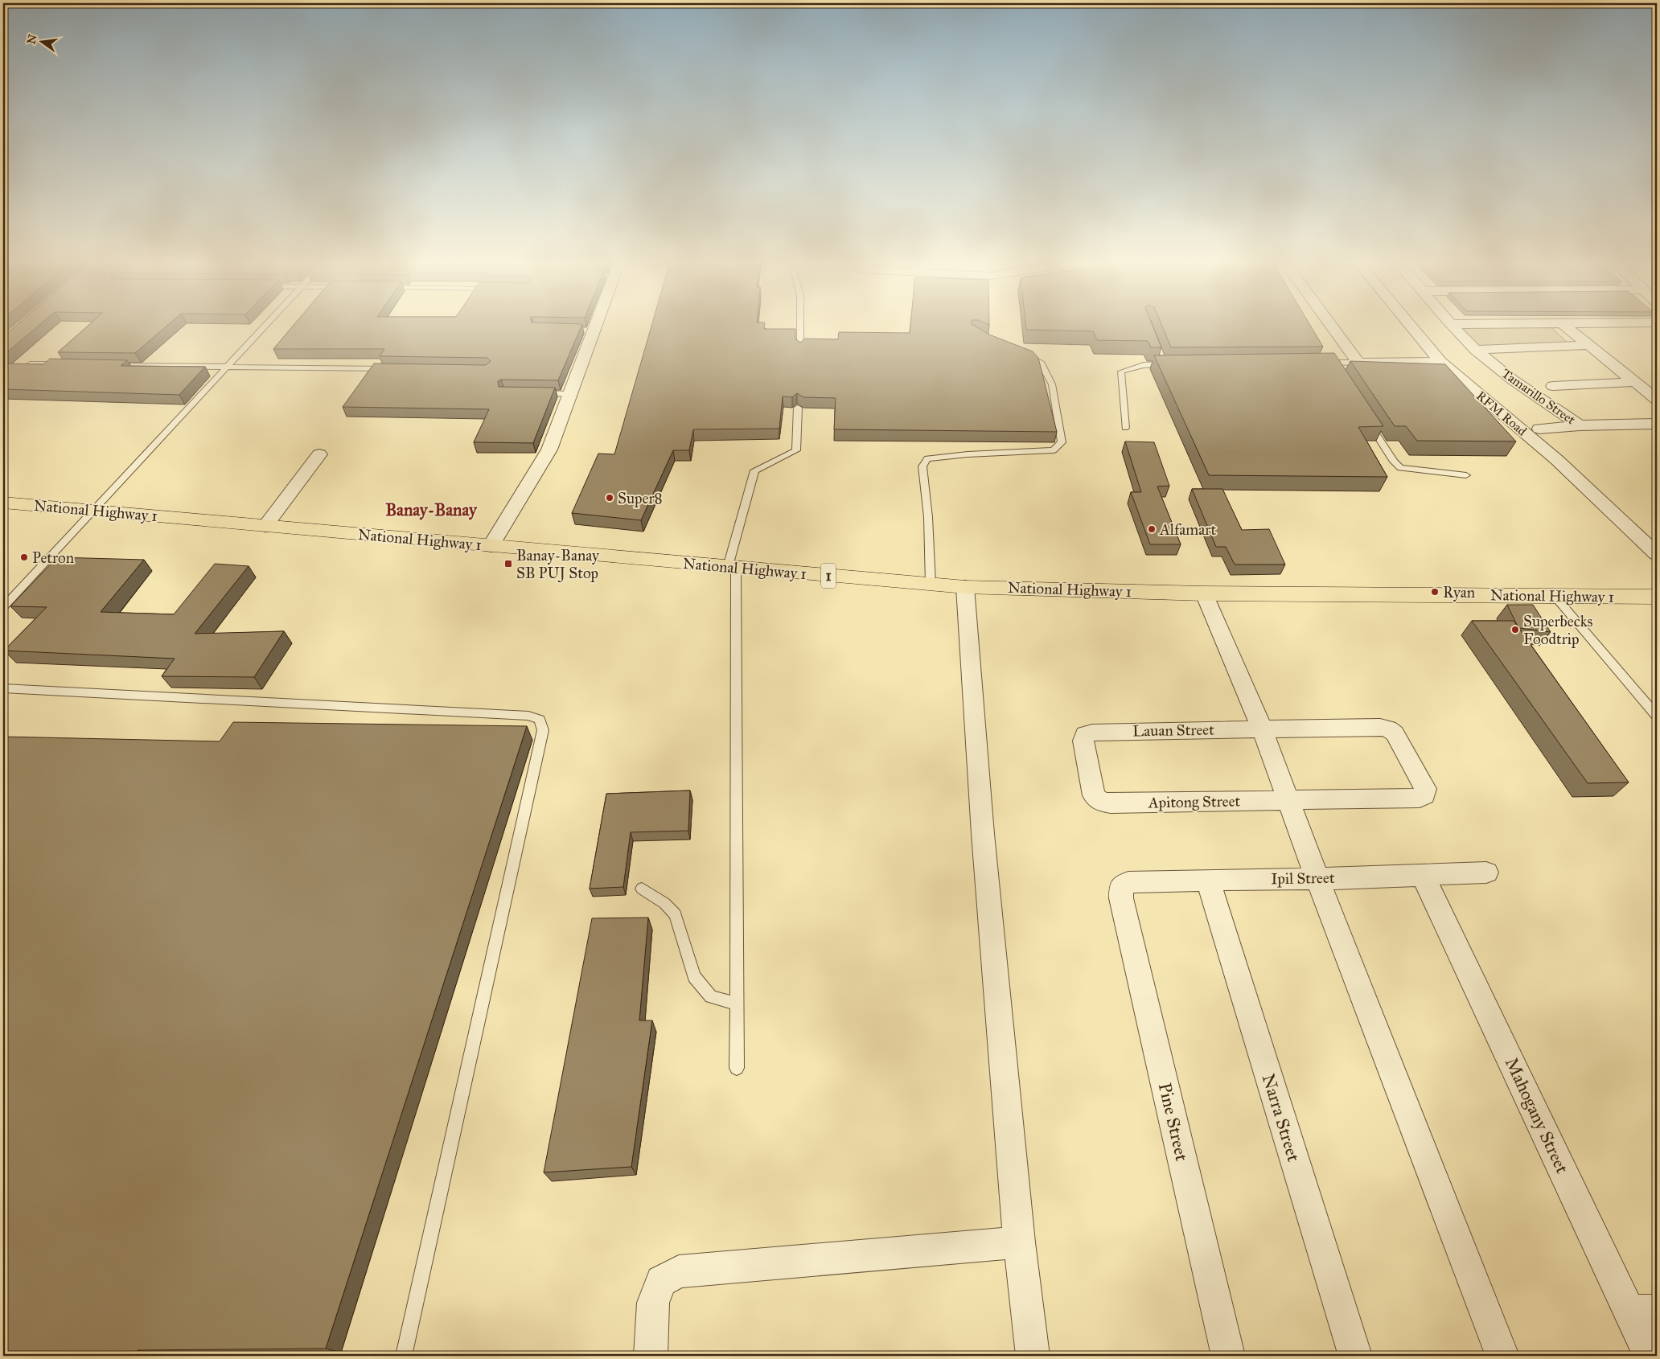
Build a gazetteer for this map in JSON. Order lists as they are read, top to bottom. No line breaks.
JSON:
{"streets":{"highway":["National Highway 1","1"],"street":["Tamarillo Street","RFM Road","Lauan Street","Apitong Street","Ipil Street","Mahogany Street","Narra Street","Pine Street"]},"crossings":[["Lauan Street","Apitong Street"],["Ipil Street","Mahogany Street"],["Ipil Street","Narra Street"],["Ipil Street","Pine Street"]],"districts":["Banay-Banay"],"places":{"other":["Super8","Alfamart","Petron","Ryan","Superbecks Foodtrip"],"transit":["Banay-Banay SB PUJ Stop"]},"north":"left"}
